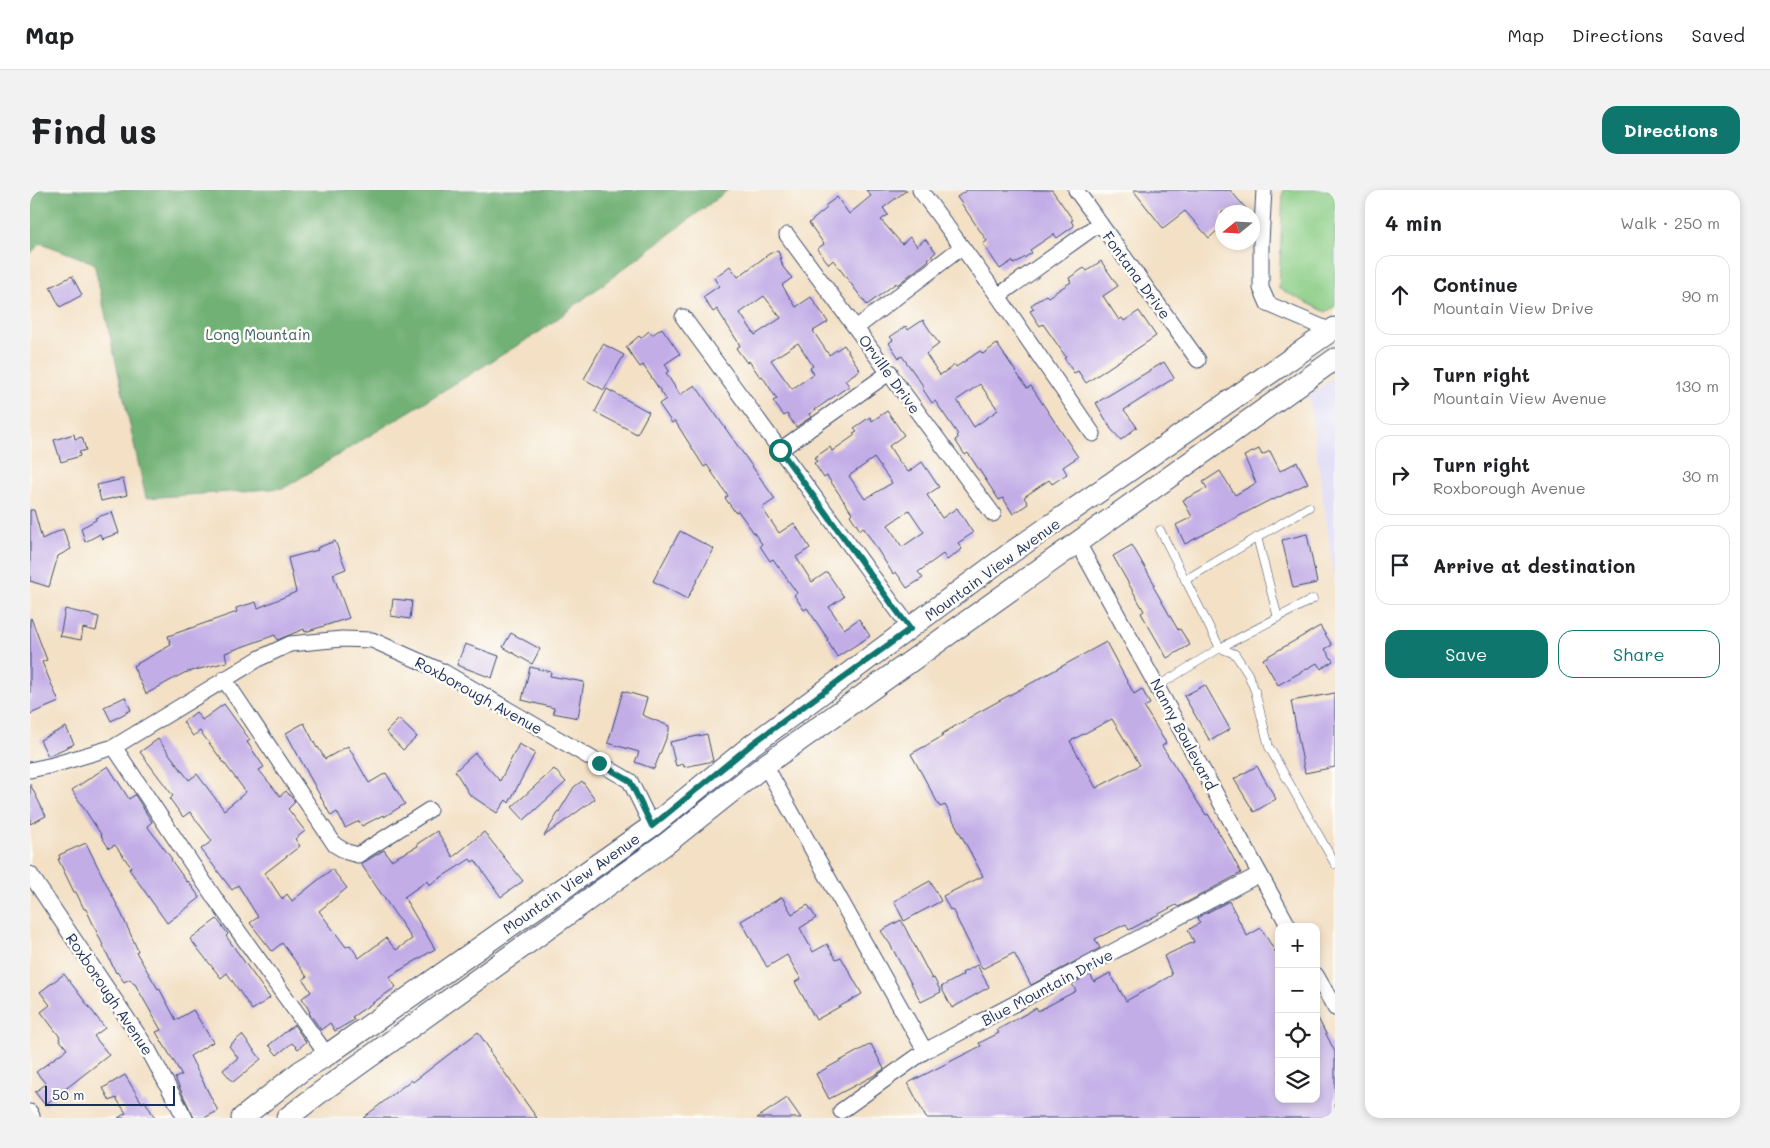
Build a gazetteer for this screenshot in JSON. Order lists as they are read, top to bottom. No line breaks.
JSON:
{"streets":{"main road":["Mountain View Avenue"],"street":["Fontana Drive","Orville Drive","Roxborough Avenue","Nanny Boulevard","Blue Mountain Drive"]},"crossings":[["Mountain View Avenue","Roxborough Avenue"],["Mountain View Avenue","Nanny Boulevard"],["Nanny Boulevard","Blue Mountain Drive"]],"parks":["Long Mountain"],"scale_bar":"50 m","north":"left","page":{"header":"Map","nav":["Map","Directions","Saved"],"buttons":["Directions",["Save","Share"]],"title":"Find us","heading":["4 min","Walk · 250 m"],"list":[["Continue","Mountain View Drive","90 m"],["Turn right","Mountain View Avenue","130 m"],["Turn right","Roxborough Avenue","30 m"],"Arrive at destination"],"map_buttons":["+","−"],"scale":"50 m"}}
